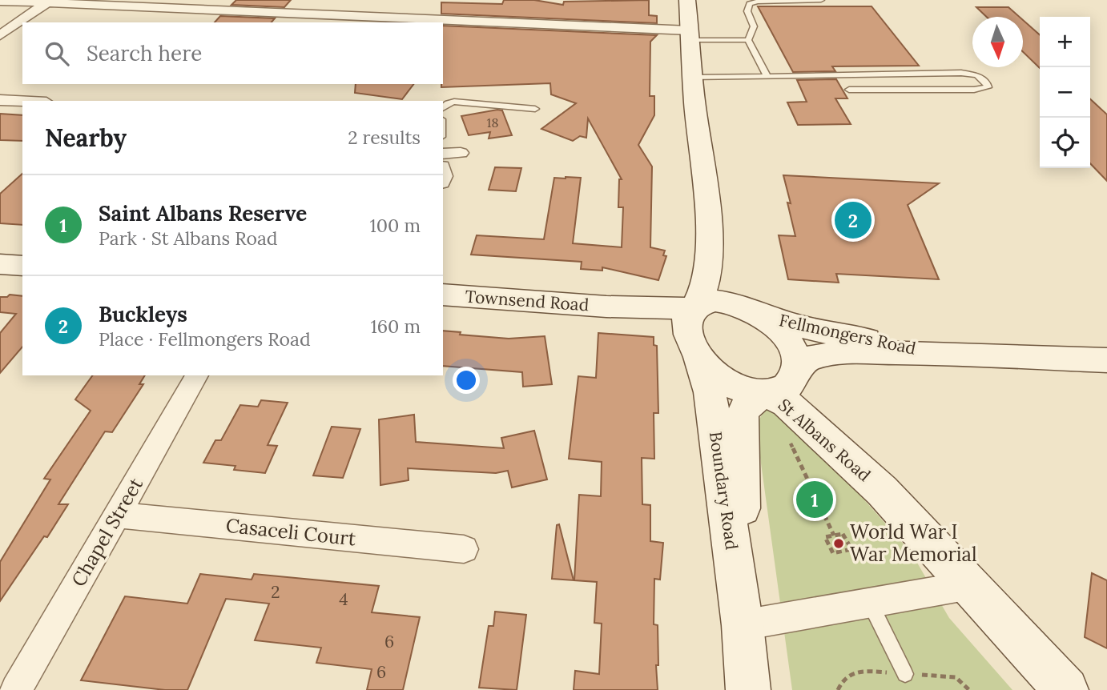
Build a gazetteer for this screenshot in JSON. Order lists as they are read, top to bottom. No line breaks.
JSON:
{"streets":{"main road":["Townsend Road","Fellmongers Road","St Albans Road","Boundary Road"],"street":["Chapel Street","Casaceli Court"]},"crossings":[["Townsend Road","Fellmongers Road"],["Townsend Road","St Albans Road"],["Townsend Road","Boundary Road"],["Fellmongers Road","St Albans Road"],["Fellmongers Road","Boundary Road"],["St Albans Road","Boundary Road"],["Chapel Street","Casaceli Court"]],"places":["World War I War Memorial"],"house_numbers":["18","2","4","6","6"],"north":"bottom","page":{"map_buttons":["+","−"],"search":"Search here","heading":["Nearby","2 results"],"list":[{"mark":"1","name":"Saint Albans Reserve","note":"Park · St Albans Road","value":"100 m"},{"mark":"2","name":"Buckleys","note":"Place · Fellmongers Road","value":"160 m"}],"pins":["2","1"]}}
